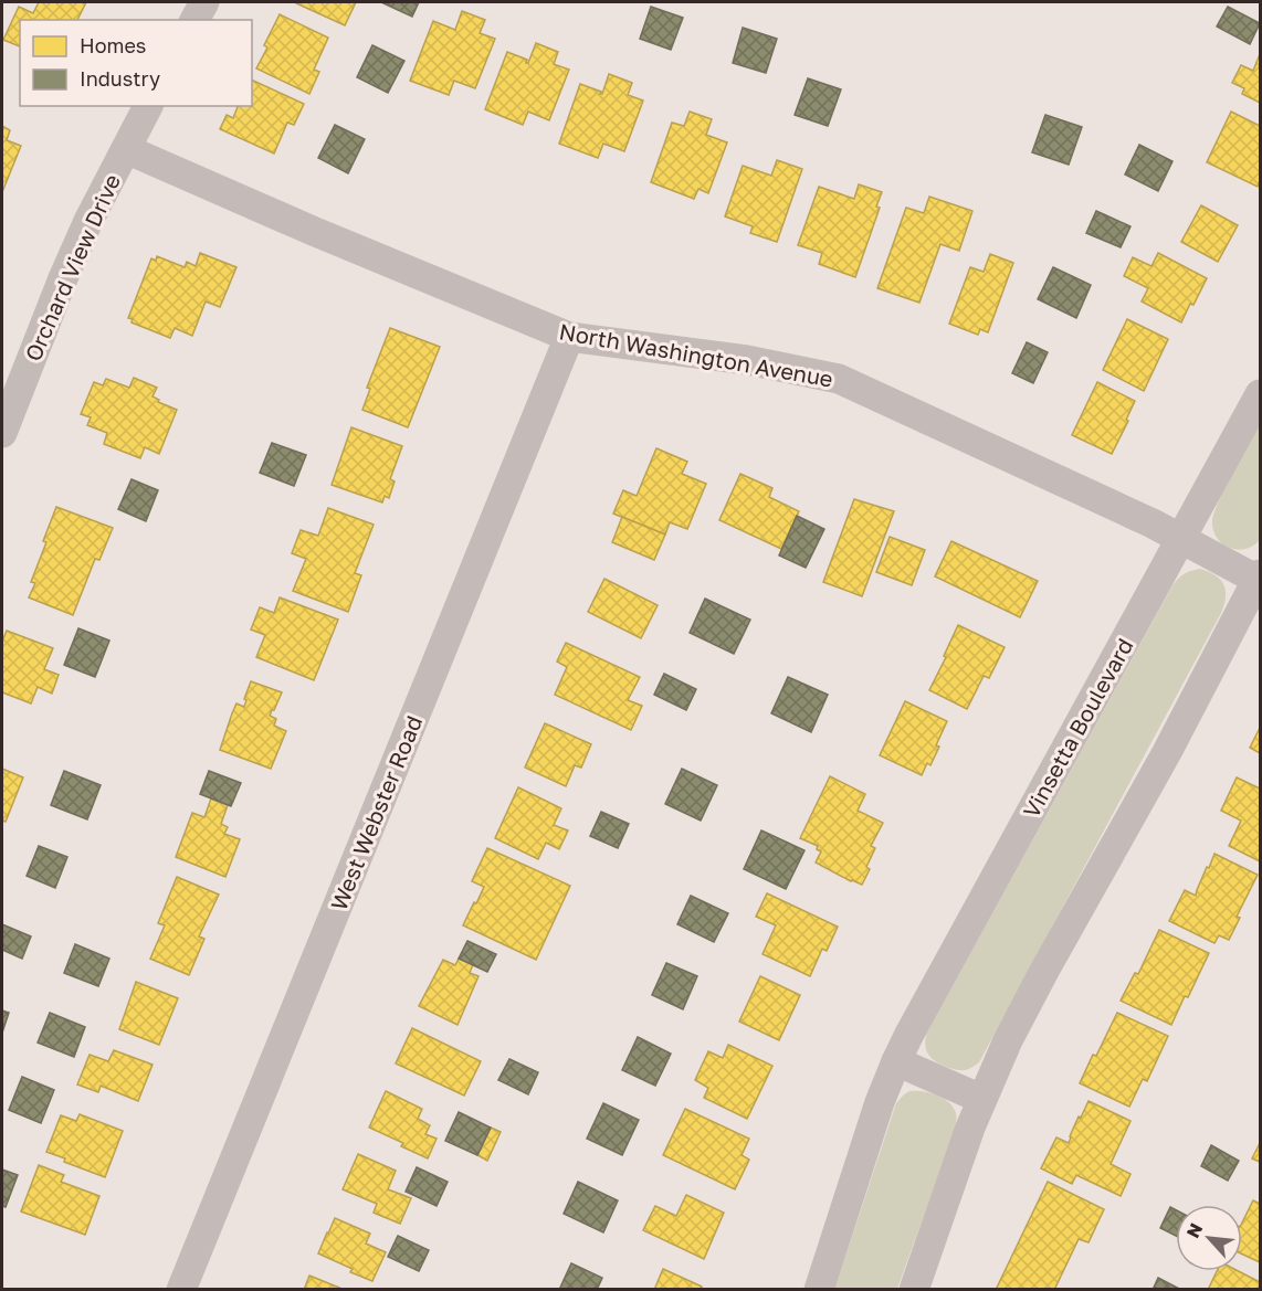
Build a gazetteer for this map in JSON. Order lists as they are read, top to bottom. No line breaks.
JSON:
{"streets":{"street":["Orchard View Drive","North Washington Avenue","Vinsetta Boulevard","West Webster Road"]},"crossings":[["Orchard View Drive","North Washington Avenue"],["North Washington Avenue","Vinsetta Boulevard"],["North Washington Avenue","West Webster Road"]],"legend":["Homes","Industry"],"north":"top left"}
